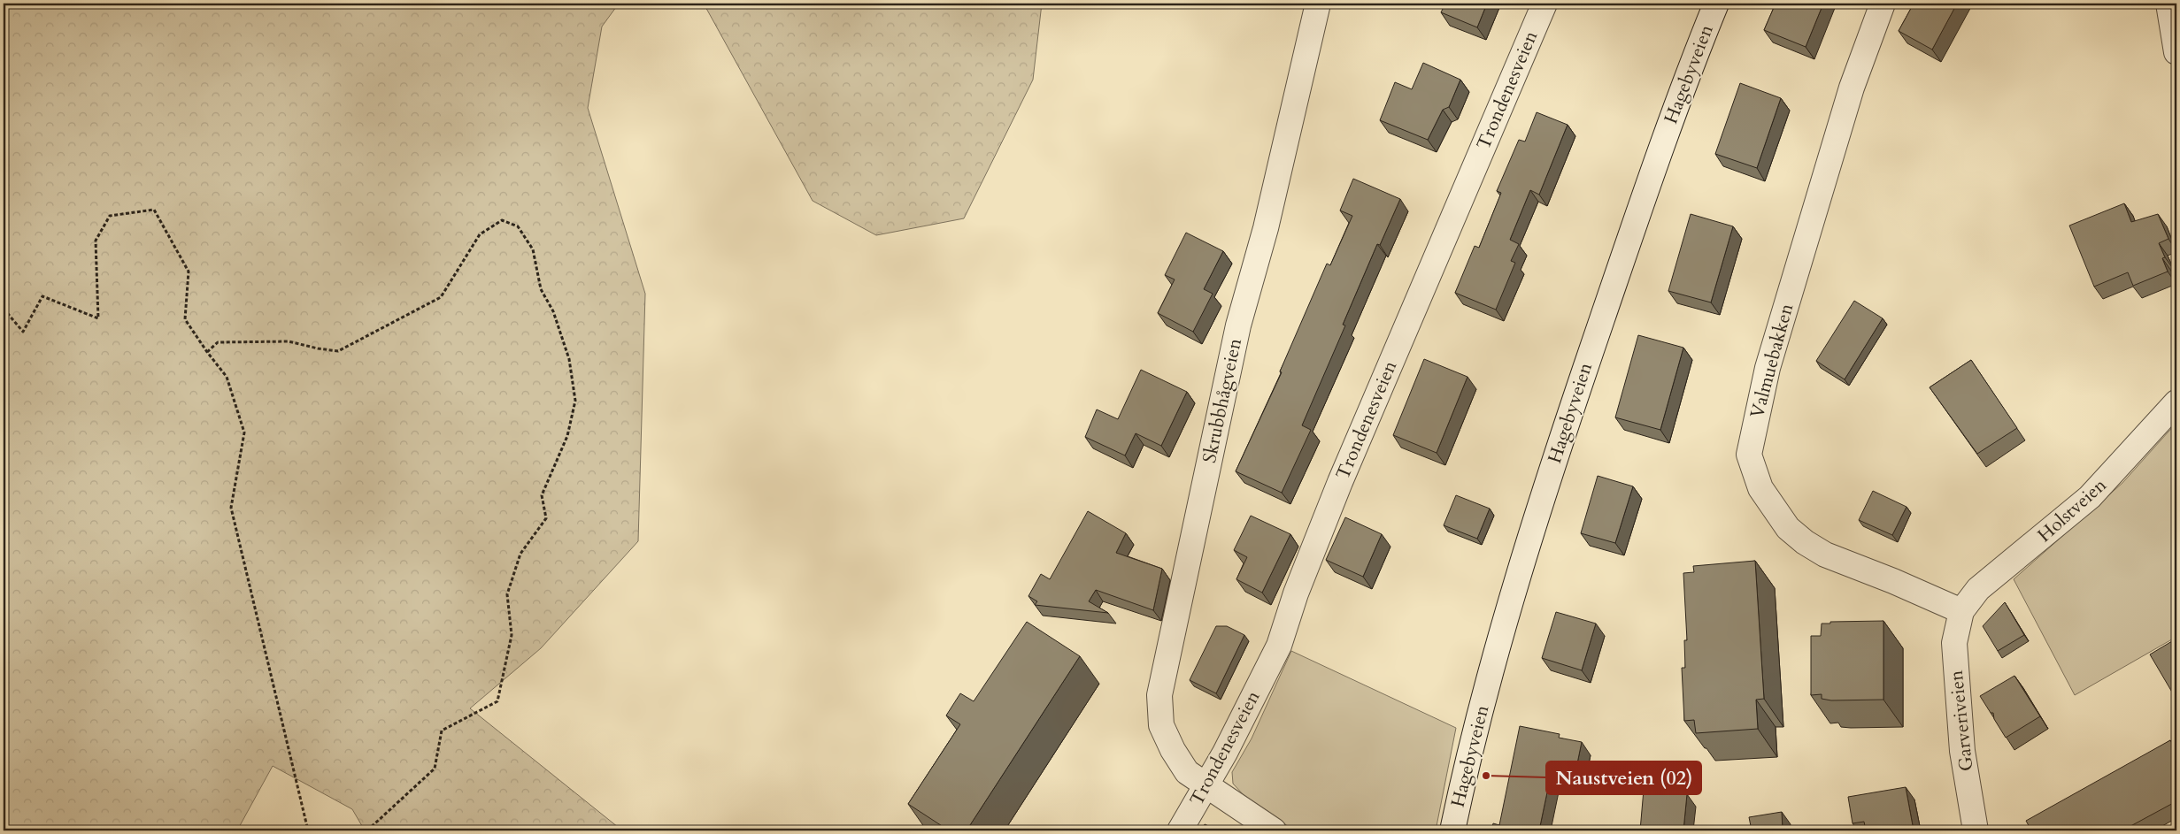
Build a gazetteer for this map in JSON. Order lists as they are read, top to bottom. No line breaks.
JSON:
{"streets":{"street":["Hagebyveien","Trondenesveien","Valmuebakken","Skrubbhågveien","Holstveien","Garveriveien"]},"crossings":[["Trondenesveien","Skrubbhågveien"],["Valmuebakken","Holstveien"],["Valmuebakken","Garveriveien"],["Holstveien","Garveriveien"]],"places":["Naustveien (02)"]}
